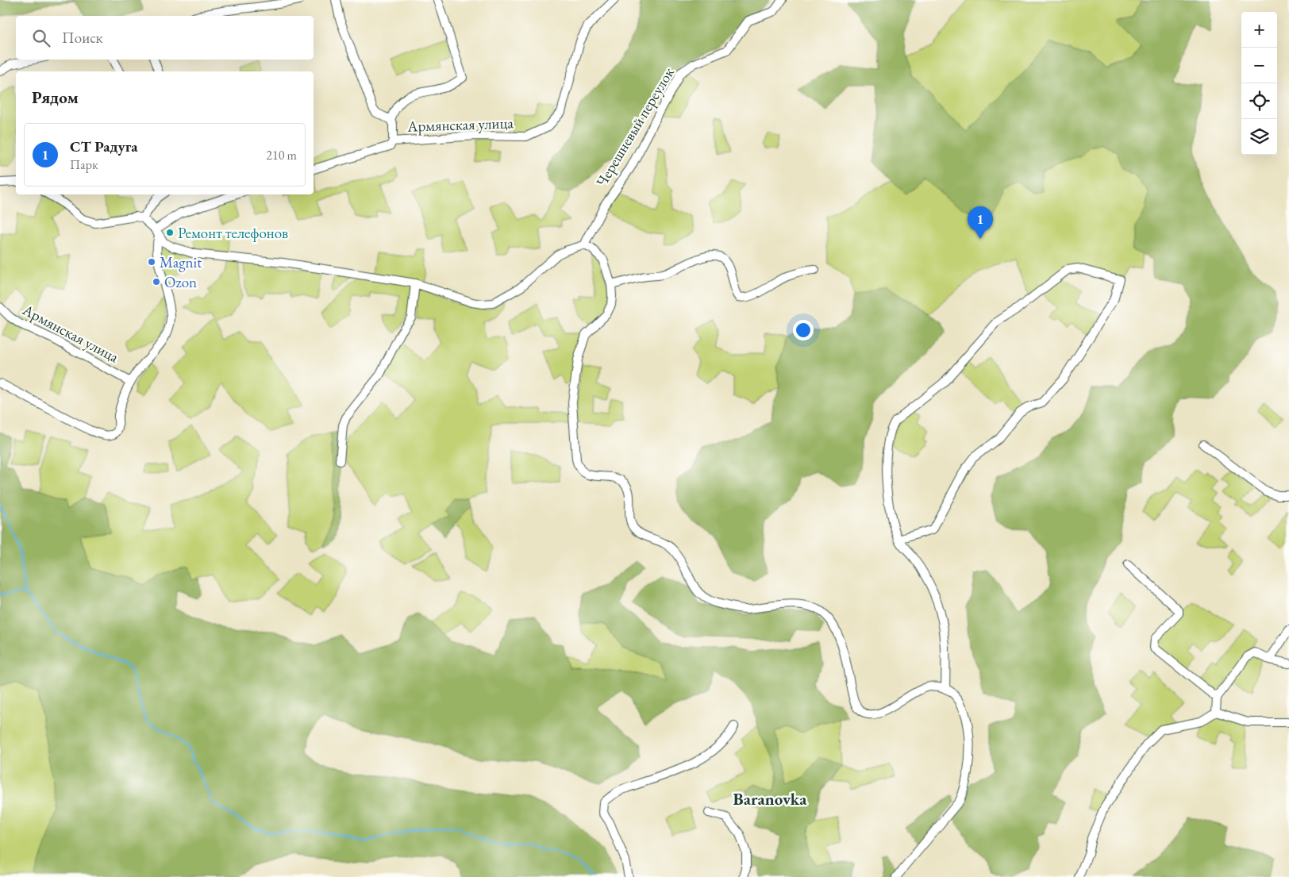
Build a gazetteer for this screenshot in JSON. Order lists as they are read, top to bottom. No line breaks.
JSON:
{"streets":{"street":["Армянская улица","Черешневый переулок"]},"districts":["Baranovka"],"places":["Ремонт телефонов","Magnit","Ozon"],"page":{"map_buttons":["+","−"],"search":"Поиск","heading":"Рядом","list":[{"mark":"1","name":"СТ Радуга","note":"Парк","value":"210 m"}],"pins":"1"}}
